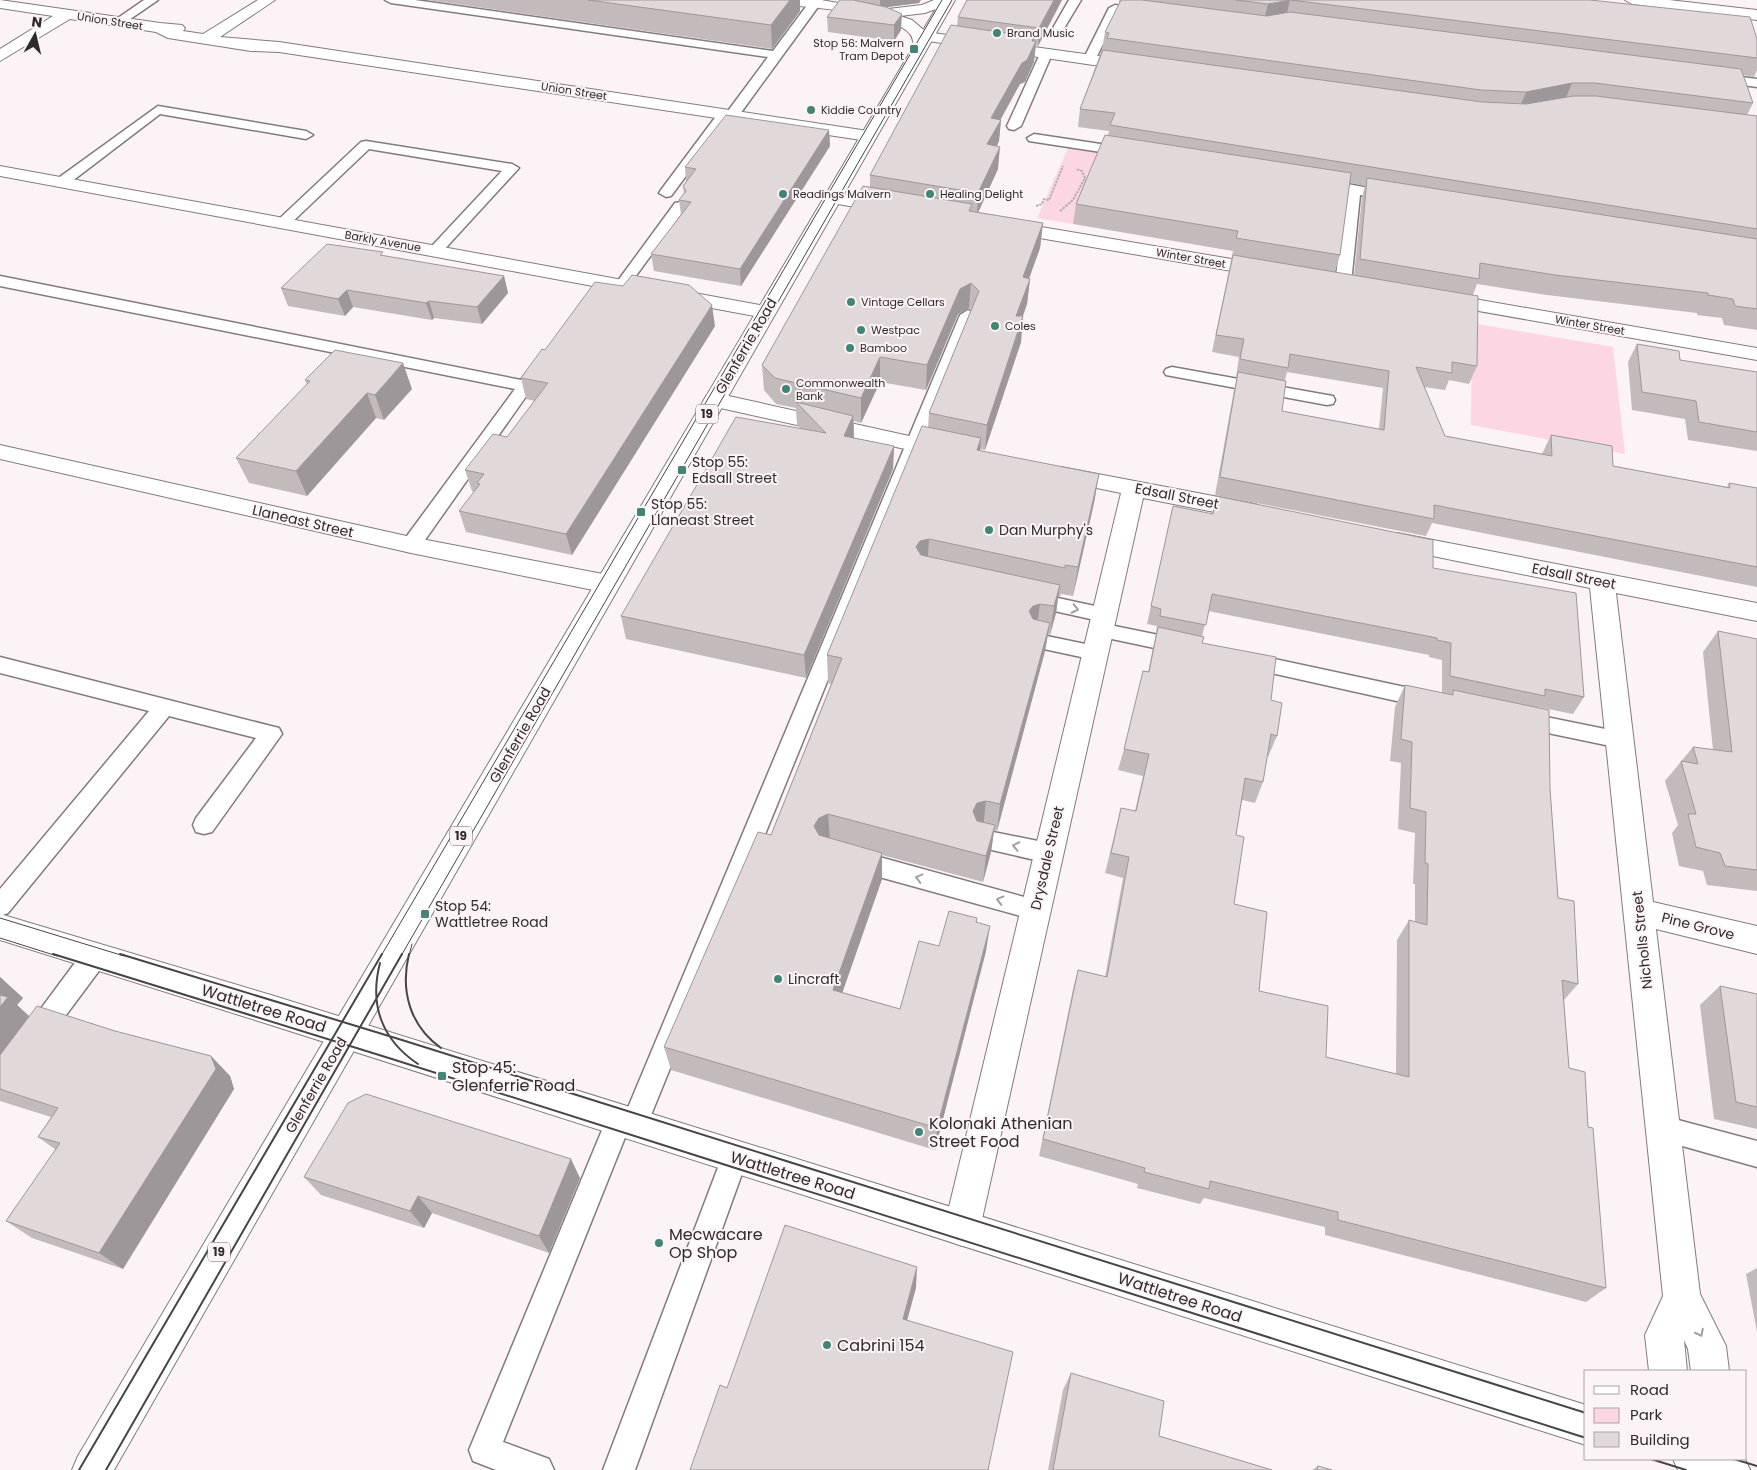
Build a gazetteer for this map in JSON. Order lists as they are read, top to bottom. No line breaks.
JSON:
{"streets":{"street":["Union Street","Barkly Avenue","Winter Street","Glenferrie Road","19","Edsall Street","Llaneast Street","Drysdale Street","Pine Grove","Nicholls Street","Wattletree Road"]},"crossings":[["Union Street","Glenferrie Road"],["Barkly Avenue","Glenferrie Road"],["Glenferrie Road","Llaneast Street"],["Glenferrie Road","Wattletree Road"],["Edsall Street","Drysdale Street"],["Edsall Street","Nicholls Street"],["Drysdale Street","Wattletree Road"],["Pine Grove","Nicholls Street"]],"places":{"other":["Brand Music","Kiddie Country","Readings Malvern","Healing Delight","Vintage Cellars","Coles","Westpac","Bamboo","Commonwealth Bank","Dan Murphy's","Lincraft","Kolonaki Athenian Street Food","Mecwacare Op Shop","Cabrini 154"],"transit":["Stop 56: Malvern Tram Depot","Stop 55: Edsall Street","Stop 55: Llaneast Street","Stop 54: Wattletree Road","Stop 45: Glenferrie Road"]},"legend":["Road","Park","Building"],"north":"top"}
